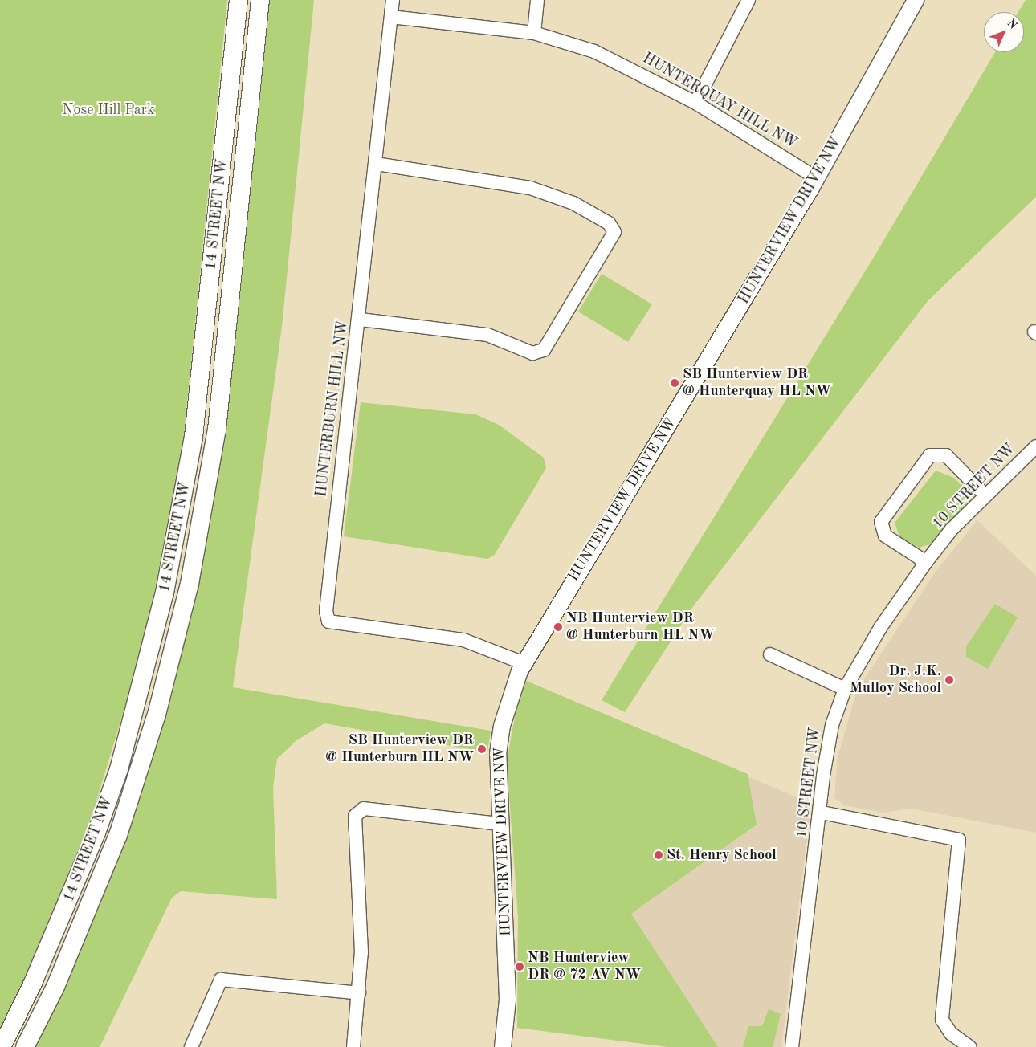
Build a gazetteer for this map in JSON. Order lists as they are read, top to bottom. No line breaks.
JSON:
{"streets":{"main road":["14 STREET NW"],"street":["HUNTERQUAY HILL NW","HUNTERVIEW DRIVE NW","HUNTERBURN HILL NW","10 STREET NW"]},"crossings":[["HUNTERQUAY HILL NW","HUNTERVIEW DRIVE NW"],["HUNTERQUAY HILL NW","HUNTERBURN HILL NW"],["HUNTERVIEW DRIVE NW","HUNTERBURN HILL NW"]],"parks":["Nose Hill Park"],"places":["SB Hunterview DR @ Hunterquay HL NW","NB Hunterview DR @ Hunterburn HL NW","Dr. J.K. Mulloy School","SB Hunterview DR @ Hunterburn HL NW","St. Henry School","NB Hunterview DR @ 72 AV NW"],"north":"top right"}
